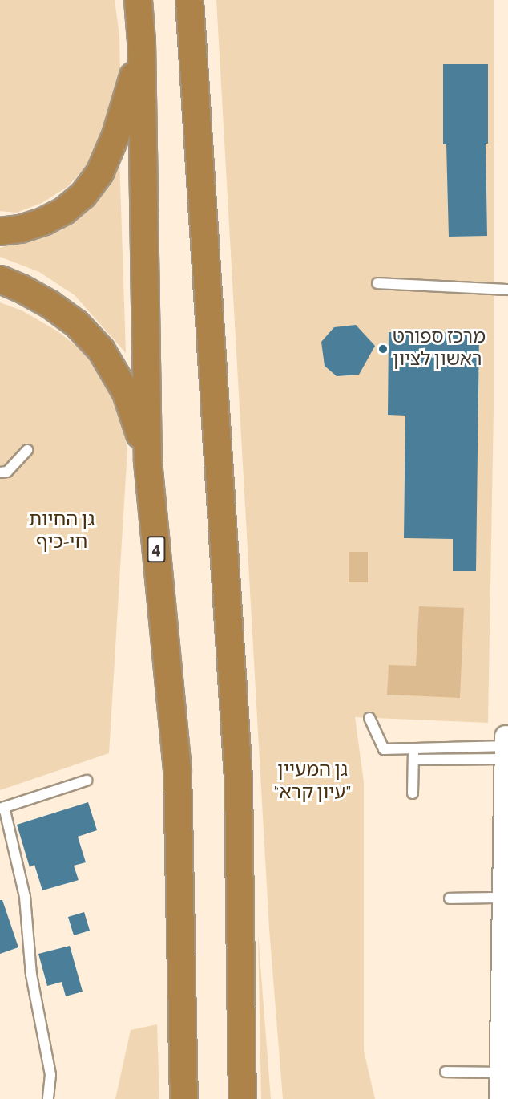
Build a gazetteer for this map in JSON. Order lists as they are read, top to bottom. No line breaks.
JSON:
{"streets":{"highway":["4"]},"parks":["גן החיות חי-כיף","גן המעיין \"עיון קרא\""],"places":["מרכז ספורט ראשון לציון"]}
